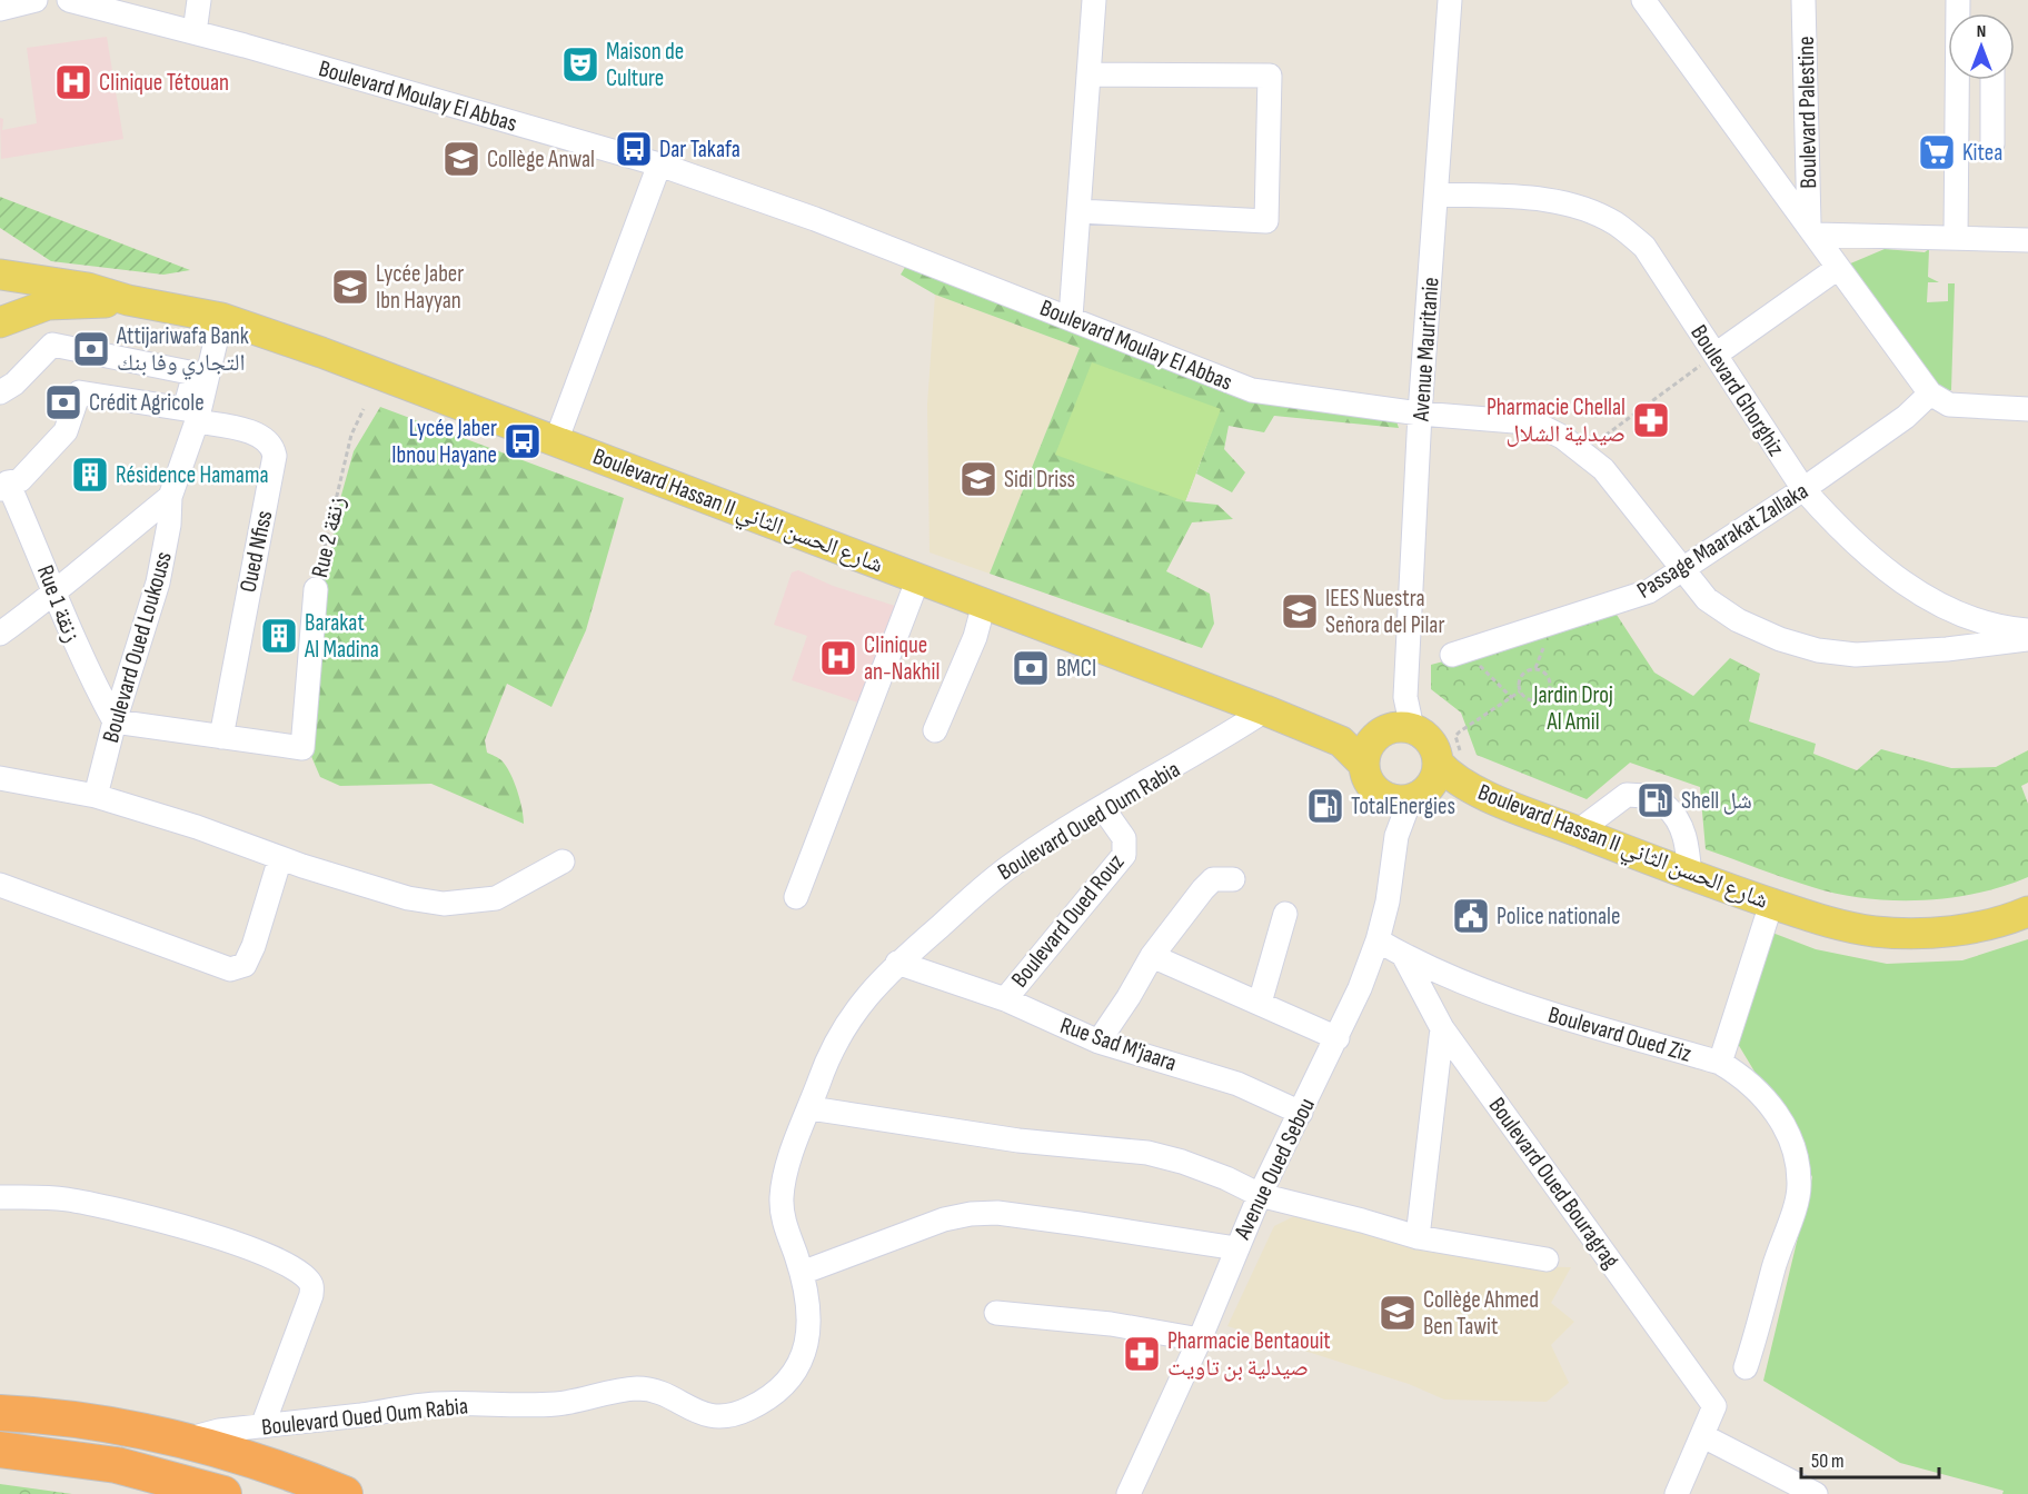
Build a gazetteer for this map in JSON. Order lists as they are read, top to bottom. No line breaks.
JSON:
{"streets":{"main road":["Boulevard Hassan II شارع الحسن الثاني"],"street":["Boulevard Moulay El Abbas","Boulevard Palestine","Avenue Mauritanie","Boulevard Ghorghiz","Rue 2 زنقة","Passage Maarakat Zallaka","Oued Nfiss","Rue 1 زنقة","Boulevard Oued Loukouss","Boulevard Oued Oum Rabia","Boulevard Oued Rouz","Boulevard Oued Ziz","Rue Sad M'jaara","Avenue Oued Sebou","Boulevard Oued Bouragrag"]},"crossings":[["Boulevard Moulay El Abbas","Avenue Mauritanie"],["Boulevard Moulay El Abbas","Passage Maarakat Zallaka"],["Avenue Mauritanie","Boulevard Ghorghiz"],["Boulevard Ghorghiz","Passage Maarakat Zallaka"],["Boulevard Hassan II شارع الحسن الثاني","Boulevard Oued Loukouss"],["Boulevard Hassan II شارع الحسن الثاني","Boulevard Oued Oum Rabia"],["Boulevard Hassan II شارع الحسن الثاني","Avenue Oued Sebou"],["Rue 2 زنقة","Oued Nfiss"],["Oued Nfiss","Boulevard Oued Loukouss"],["Rue 1 زنقة","Boulevard Oued Loukouss"],["Boulevard Oued Oum Rabia","Boulevard Oued Rouz"],["Boulevard Oued Oum Rabia","Rue Sad M'jaara"],["Boulevard Oued Rouz","Rue Sad M'jaara"],["Boulevard Oued Ziz","Avenue Oued Sebou"],["Boulevard Oued Ziz","Boulevard Oued Bouragrag"],["Rue Sad M'jaara","Avenue Oued Sebou"]],"parks":["Jardin Droj Al Amil"],"places":{"theatre":["Maison de Culture"],"hospital":["Clinique Tétouan","Clinique an-Nakhil"],"bus stop":["Dar Takafa","Lycée Jaber Ibnou Hayane"],"supermarket":["Kitea"],"school or university":["Collège Anwal","Lycée Jaber Ibn Hayyan","Sidi Driss","IEES Nuestra Señora del Pilar","Collège Ahmed Ben Tawit"],"bank":["Attijariwafa Bank التجاري وفا بنك","Crédit Agricole","BMCI"],"pharmacy":["Pharmacie Chellal صيدلية الشلال","Pharmacie Bentaouit صيدلية بن تاويت"],"building":["Résidence Hamama","Barakat Al Madina"],"fuel station":["Shell شل","TotalEnergies"],"public building":["Police nationale"]},"scale_bar":"50 m","north":"top"}
